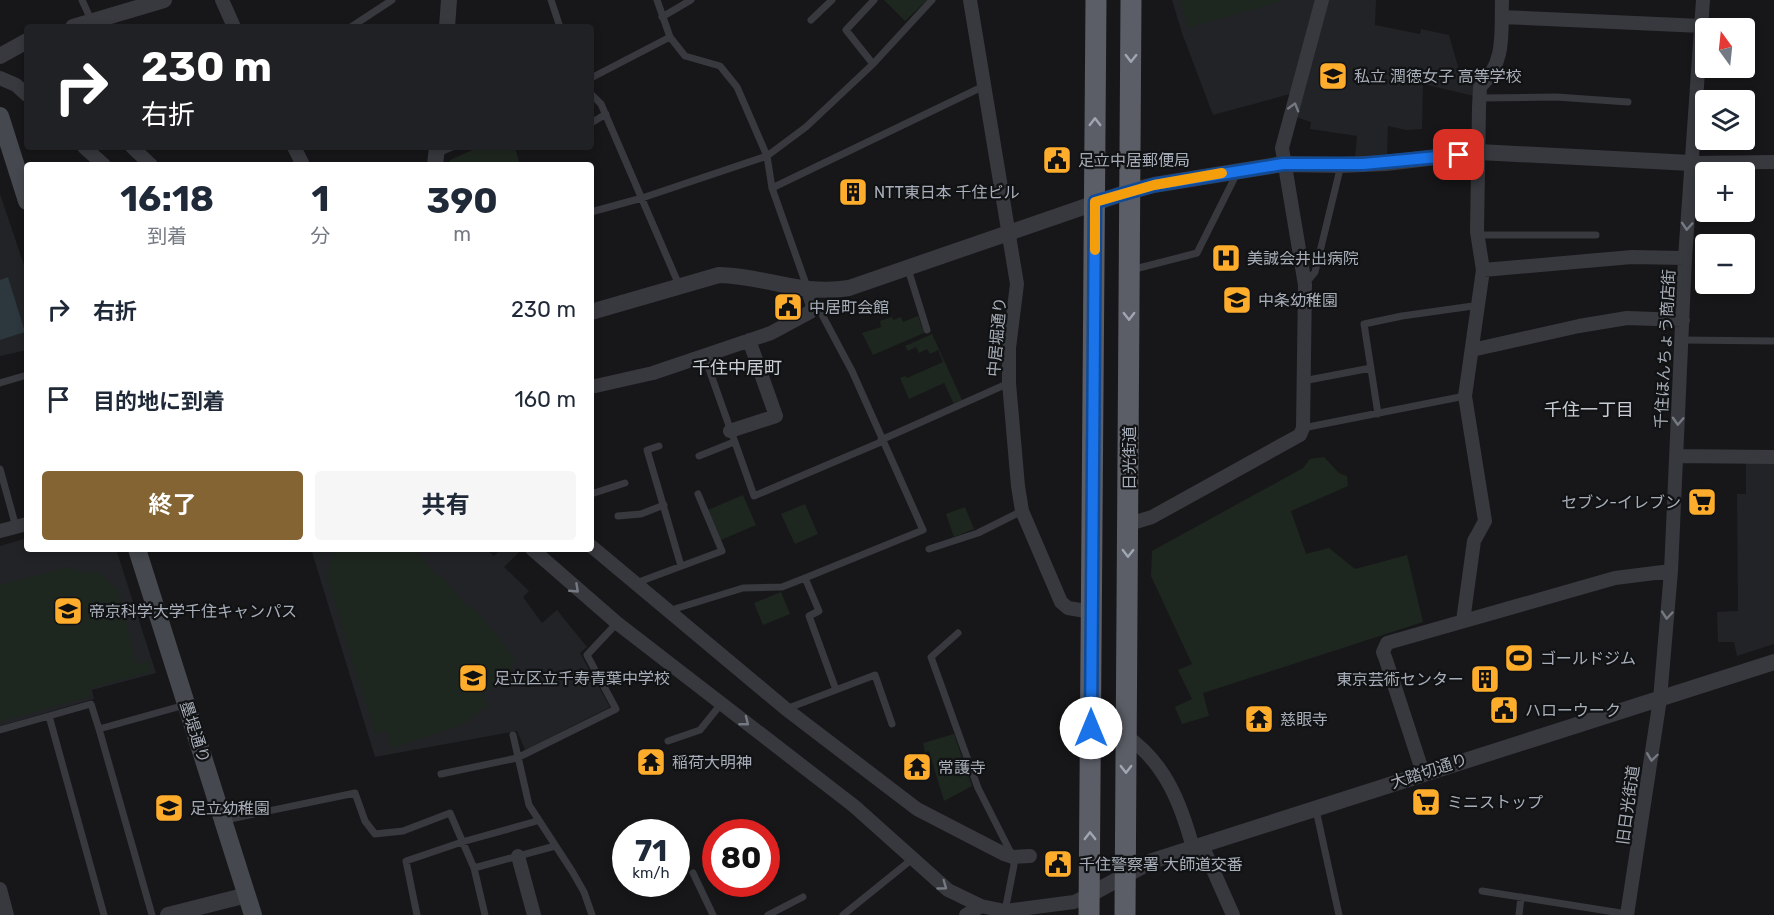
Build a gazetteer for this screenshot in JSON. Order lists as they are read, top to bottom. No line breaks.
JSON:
{"streets":{"highway":["日光街道"],"main road":["墨堤通り"],"street":["中居堀通り","千住ほんちょう商店街","大踏切通り","旧日光街道"]},"crossings":[["千住ほんちょう商店街","大踏切通り"],["千住ほんちょう商店街","旧日光街道"],["日光街道","大踏切通り"],["大踏切通り","旧日光街道"]],"one_way":["千住ほんちょう商店街","旧日光街道"],"districts":["千住中居町","千住一丁目"],"places":{"school or university":["私立 潤徳女子 高等学校","中条幼稚園","帝京科学大学千住キャンパス","足立区立千寿青葉中学校","足立幼稚園"],"public building":["足立中居郵便局","中居町会館","ハローウーク","千住警察署 大師道交番"],"building":["NTT東日本 千住ビル","東京芸術センター"],"hospital":["美誠会井出病院"],"supermarket":["セブン-イレブン","ミニストップ"],"sports":["ゴールドジム"],"temple":["慈眼寺","稲荷大明神","常護寺"]},"north":"top","page":{"map_buttons":["+","−"],"turn":["230 m","右折"],"eta":["16:18","到着","1","分","390","m"],"list":[{"name":"右折","value":"230 m"},{"name":"目的地に到着","value":"160 m"}],"buttons":["終了","共有"],"speed":"71 km/h","limit":"80"}}
